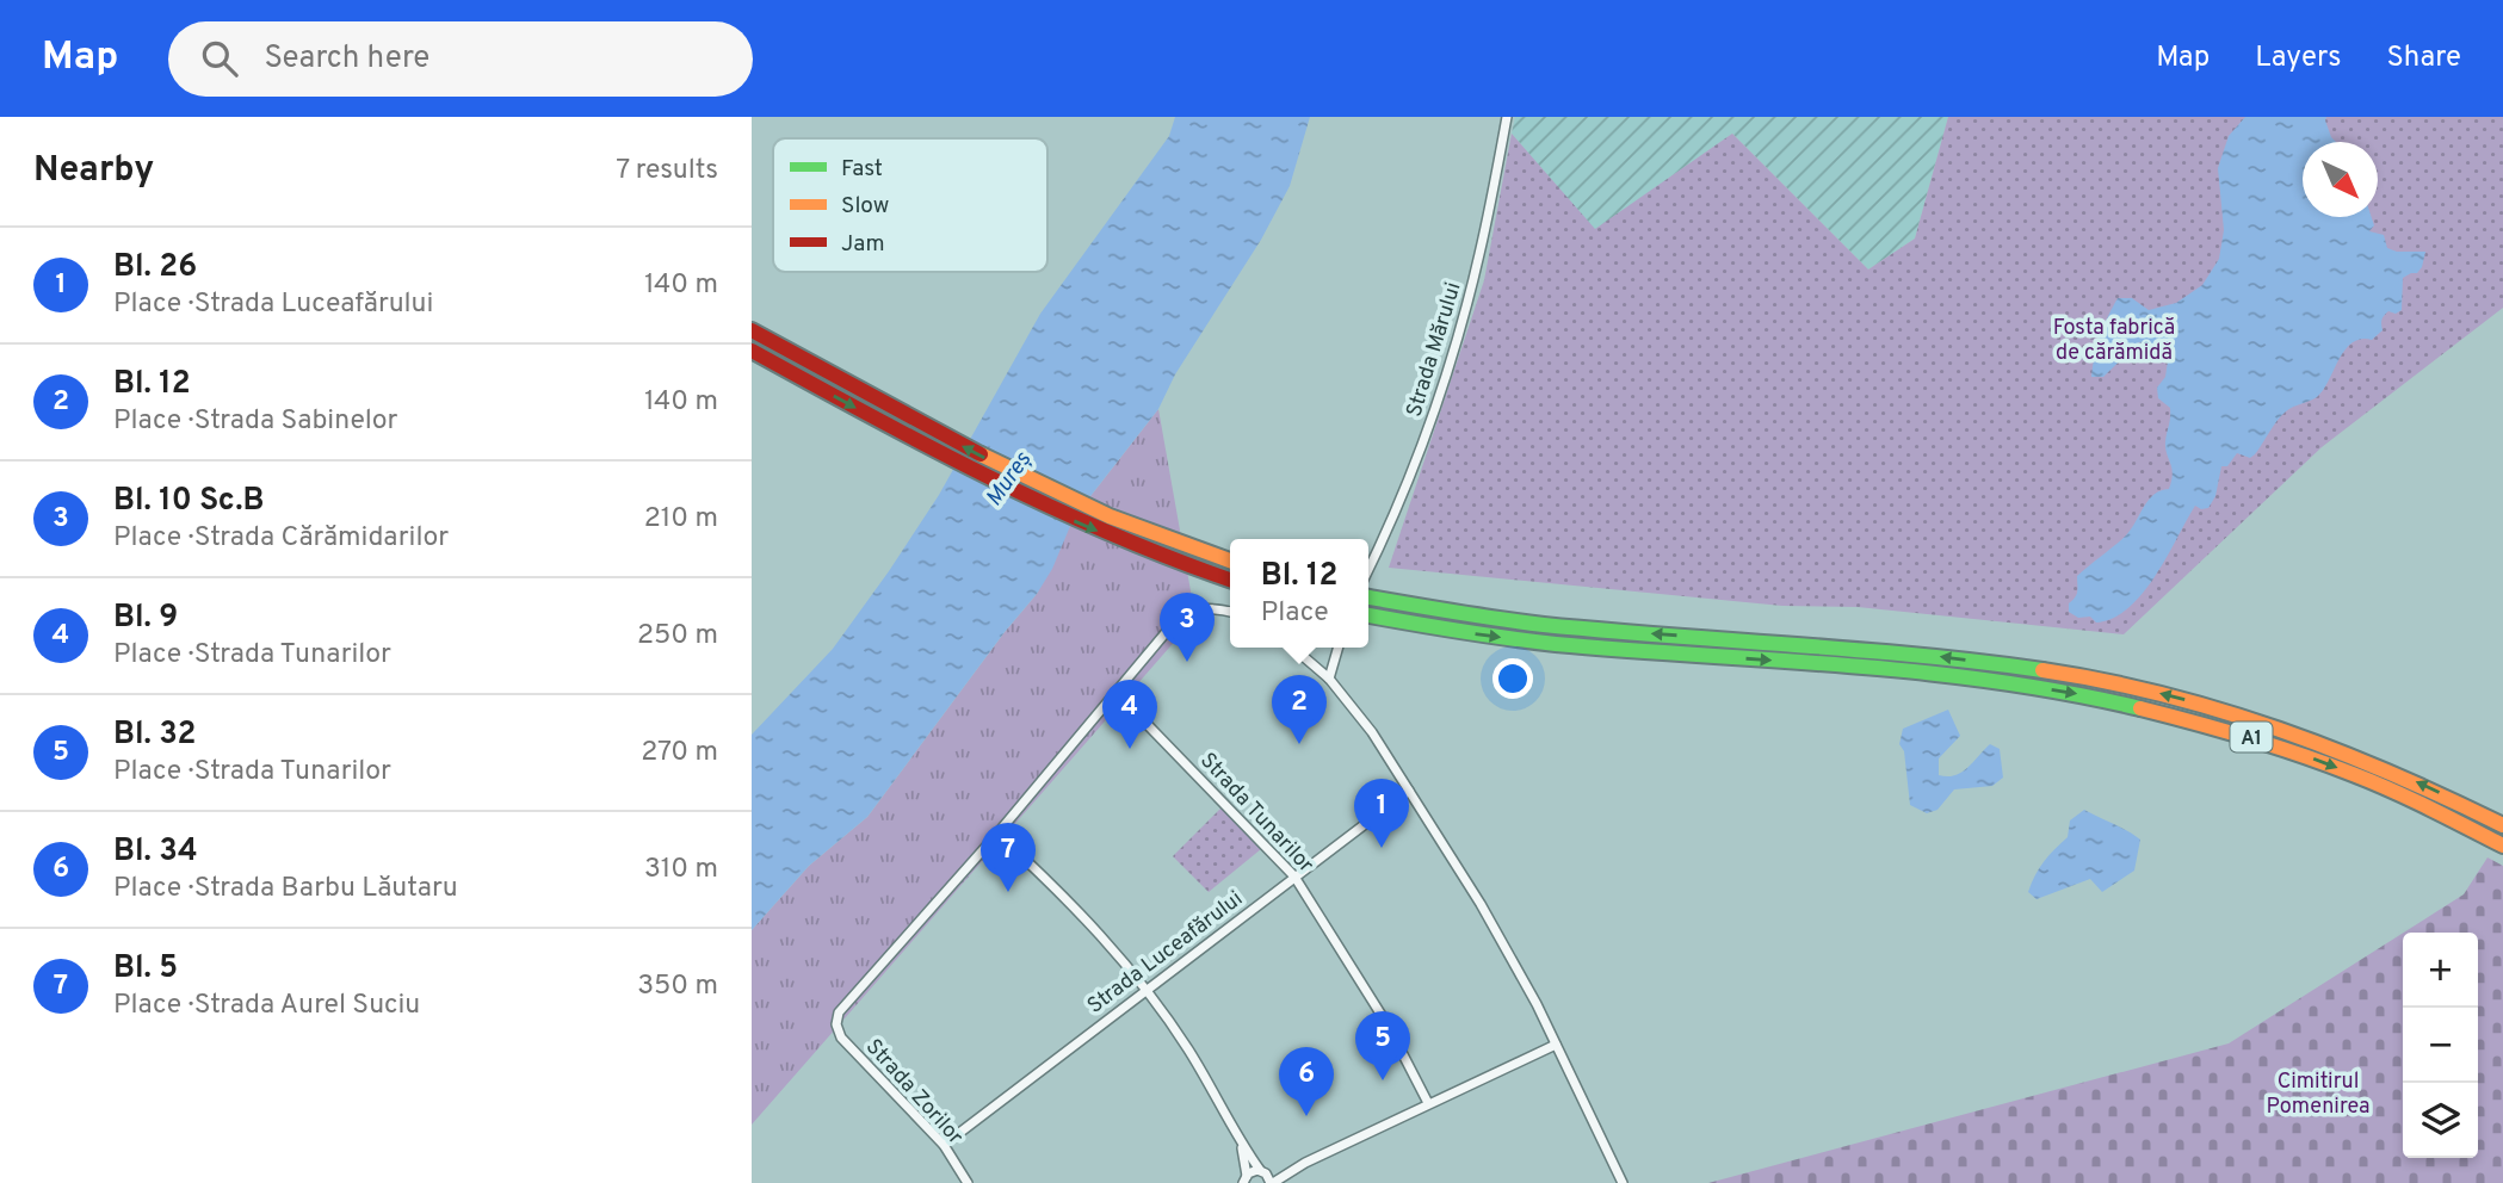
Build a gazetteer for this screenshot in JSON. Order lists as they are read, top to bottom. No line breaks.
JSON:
{"streets":{"highway":["A1"],"street":["Strada Mărului","Strada Tunarilor","Strada Luceafărului","Strada Zorilor"]},"crossings":[["Strada Tunarilor","Strada Luceafărului"],["Strada Luceafărului","Strada Zorilor"]],"water":["Mureș"],"parks":["Fosta fabrică de cărămidă","Cimitirul Pomenirea"],"legend":["Fast","Slow","Jam"],"north":"bottom right","page":{"header":"Map","search":"Search here","nav":["Map","Layers","Share"],"heading":["Nearby","7 results"],"list":[{"mark":"1","name":"Bl. 26","note":"Place · Strada Luceafărului","value":"140 m"},{"mark":"2","name":"Bl. 12","note":"Place · Strada Sabinelor","value":"140 m"},{"mark":"3","name":"Bl. 10 Sc.B","note":"Place · Strada Cărămidarilor","value":"210 m"},{"mark":"4","name":"Bl. 9","note":"Place · Strada Tunarilor","value":"250 m"},{"mark":"5","name":"Bl. 32","note":"Place · Strada Tunarilor","value":"270 m"},{"mark":"6","name":"Bl. 34","note":"Place · Strada Barbu Lăutaru","value":"310 m"},{"mark":"7","name":"Bl. 5","note":"Place · Strada Aurel Suciu","value":"350 m"}],"popup":["Bl. 12","Place"],"pins":["3","2","4","1","7","5","6"],"map_buttons":["+","−"]}}
